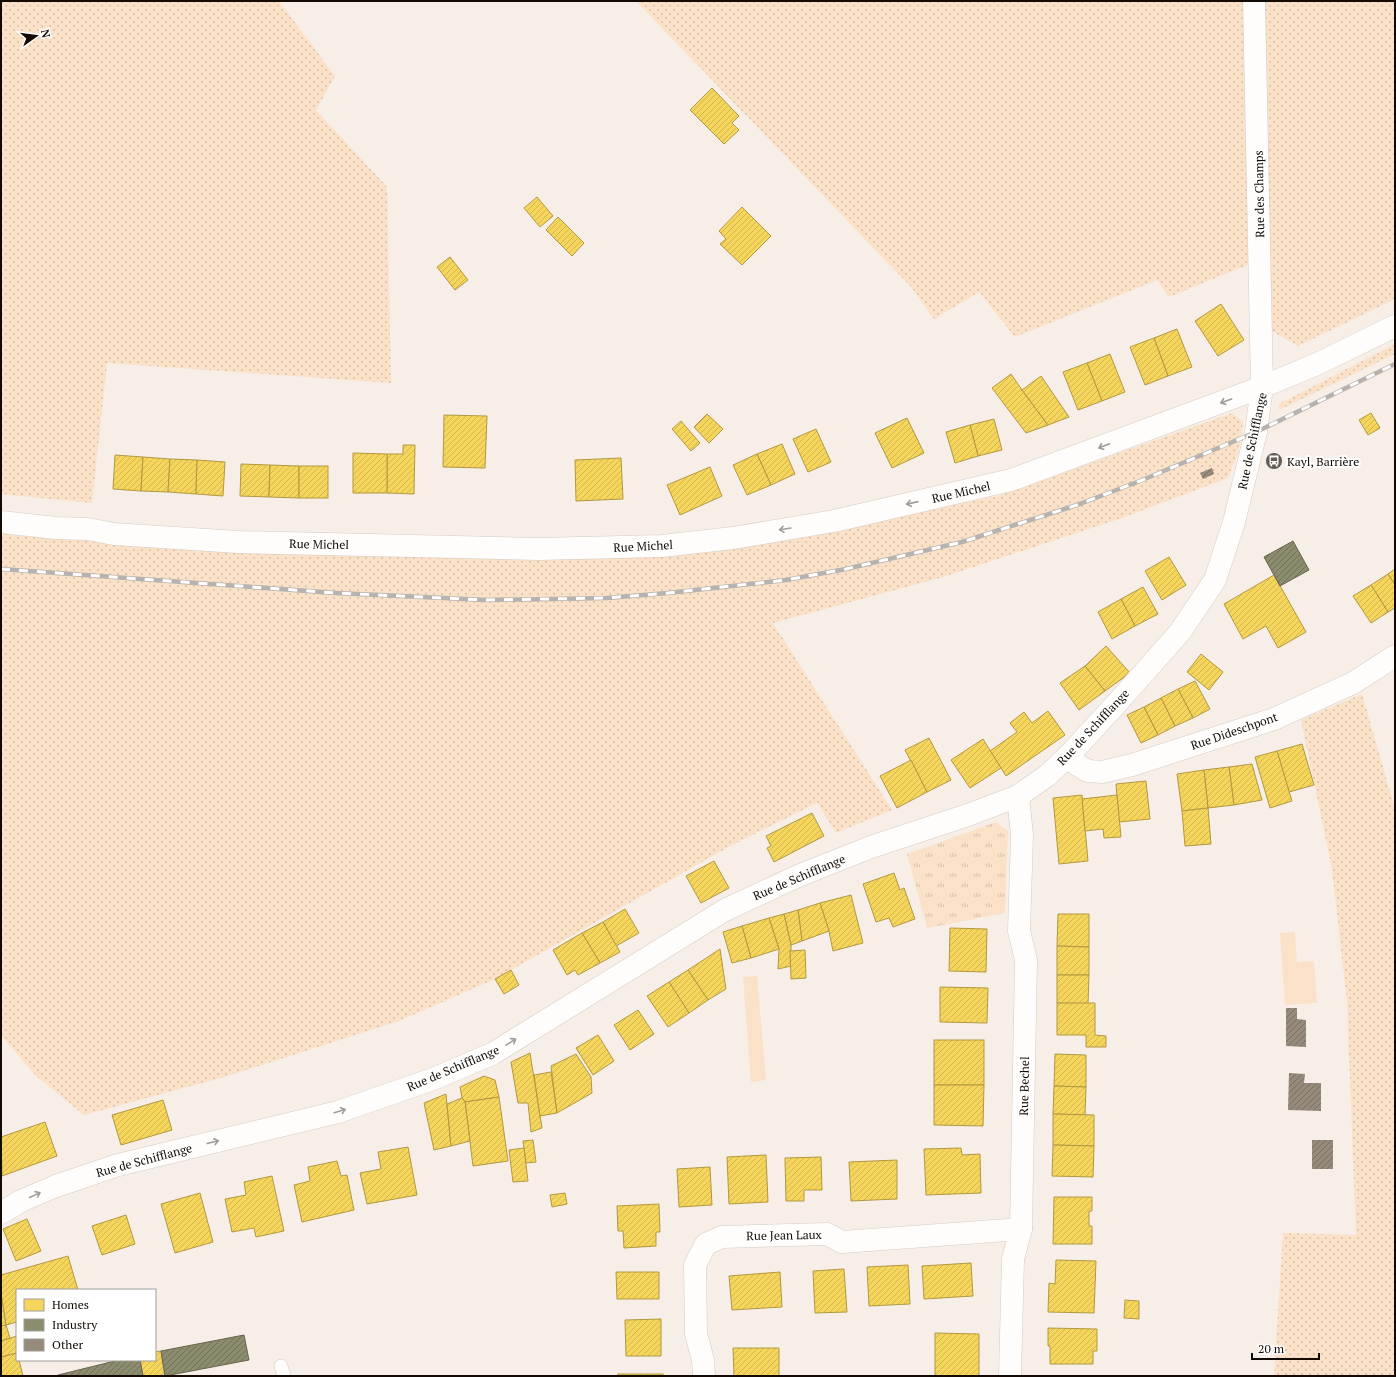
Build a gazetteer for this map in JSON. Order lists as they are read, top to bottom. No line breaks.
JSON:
{"streets":{"street":["Rue des Champs","Rue de Schifflange","Rue Michel","Rue Dideschpont","Rue Bechel","Rue Jean Laux"]},"crossings":[["Rue des Champs","Rue de Schifflange"],["Rue des Champs","Rue Michel"],["Rue de Schifflange","Rue Michel"],["Rue de Schifflange","Rue Dideschpont"],["Rue de Schifflange","Rue Bechel"],["Rue Bechel","Rue Jean Laux"]],"one_way":["Rue de Schifflange","Rue Michel"],"places":{"bus stop":["Kayl, Barrière"]},"legend":["Homes","Industry","Other"],"scale_bar":"20 m","north":"right"}
